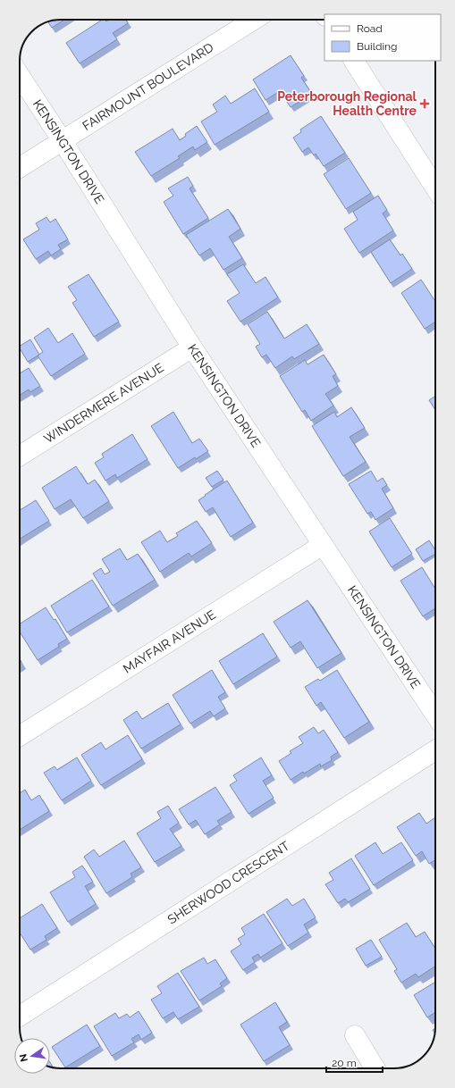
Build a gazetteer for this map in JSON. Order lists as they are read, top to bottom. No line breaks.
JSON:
{"streets":{"street":["FAIRMOUNT BOULEVARD","KENSINGTON DRIVE","WINDERMERE AVENUE","MAYFAIR AVENUE","SHERWOOD CRESCENT"]},"crossings":[["FAIRMOUNT BOULEVARD","KENSINGTON DRIVE"],["KENSINGTON DRIVE","WINDERMERE AVENUE"],["KENSINGTON DRIVE","MAYFAIR AVENUE"]],"places":{"health":["Peterborough Regional Health Centre"]},"legend":["Road","Building"],"scale_bar":"20 m","north":"left"}
